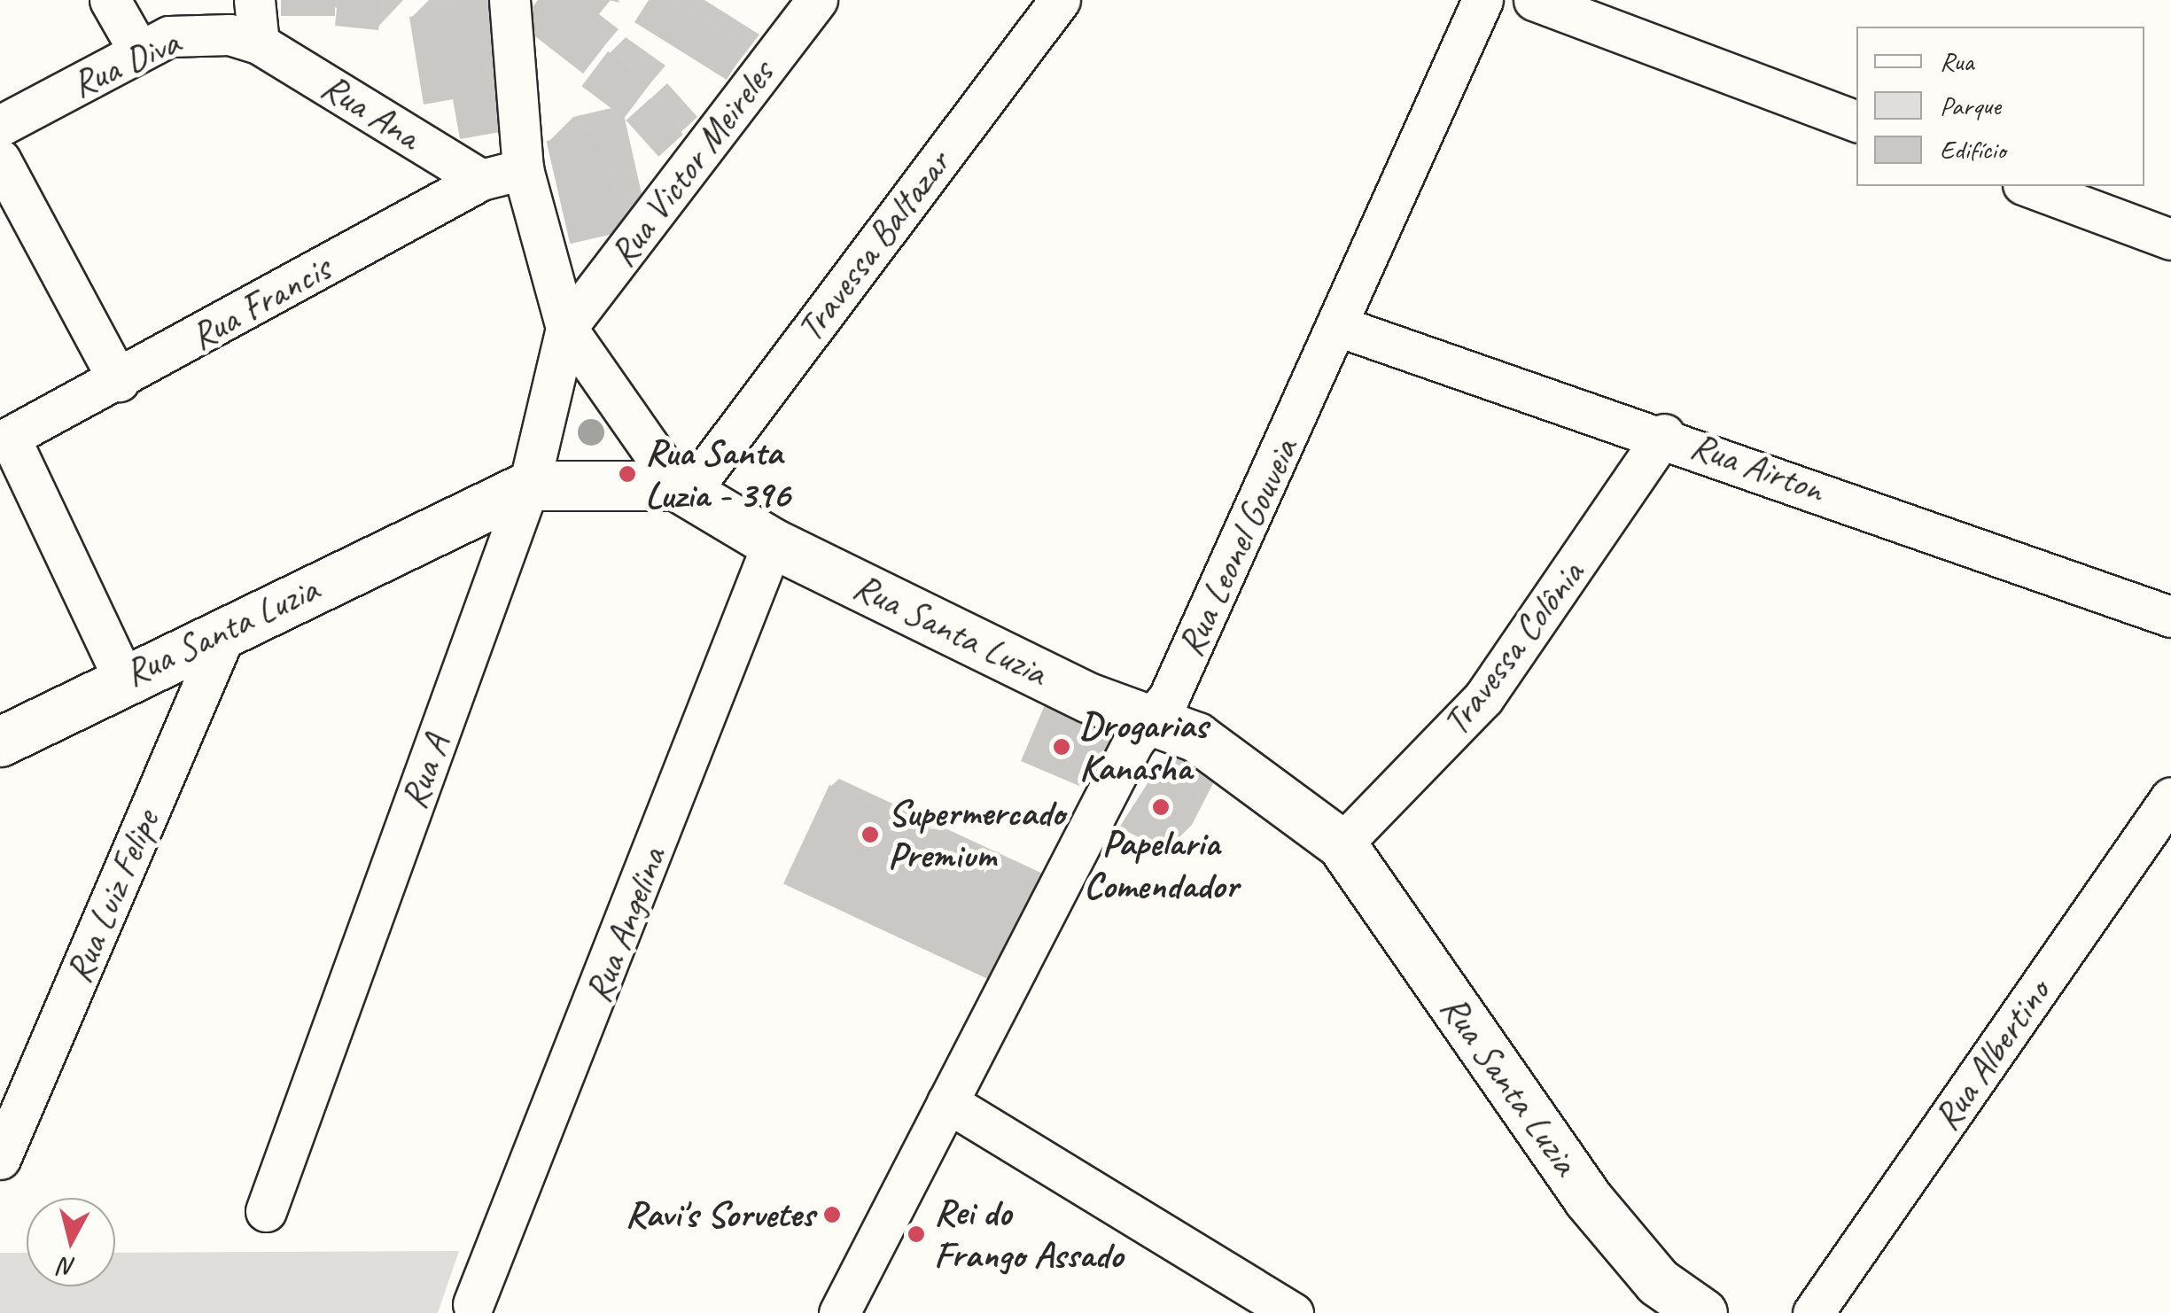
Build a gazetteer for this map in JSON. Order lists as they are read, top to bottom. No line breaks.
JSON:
{"streets":{"main road":["Rua Santa Luzia"],"street":["Rua Diva","Rua Ana","Rua Victor Meireles","Travessa Baltazar","Rua Francis","Rua Airton","Rua Leonel Gouveia","Travessa Colônia","Rua A","Rua Luiz Felipe","Rua Angelina","Rua Albertino"]},"crossings":[["Rua Diva","Rua Ana"],["Rua Ana","Rua Francis"],["Rua Victor Meireles","Rua A"],["Travessa Baltazar","Rua Santa Luzia"],["Rua Airton","Rua Leonel Gouveia"],["Rua Airton","Travessa Colônia"],["Rua Leonel Gouveia","Rua Santa Luzia"],["Rua Santa Luzia","Travessa Colônia"],["Rua Santa Luzia","Rua A"],["Rua Santa Luzia","Rua Luiz Felipe"],["Rua Santa Luzia","Rua Angelina"]],"places":["Rua Santa Luzia - 396","Drogarias Kanasha","Papelaria Comendador","Supermercado Premium","Ravi's Sorvetes","Rei do Frango Assado"],"legend":["Rua","Parque","Edifício"],"north":"bottom"}
